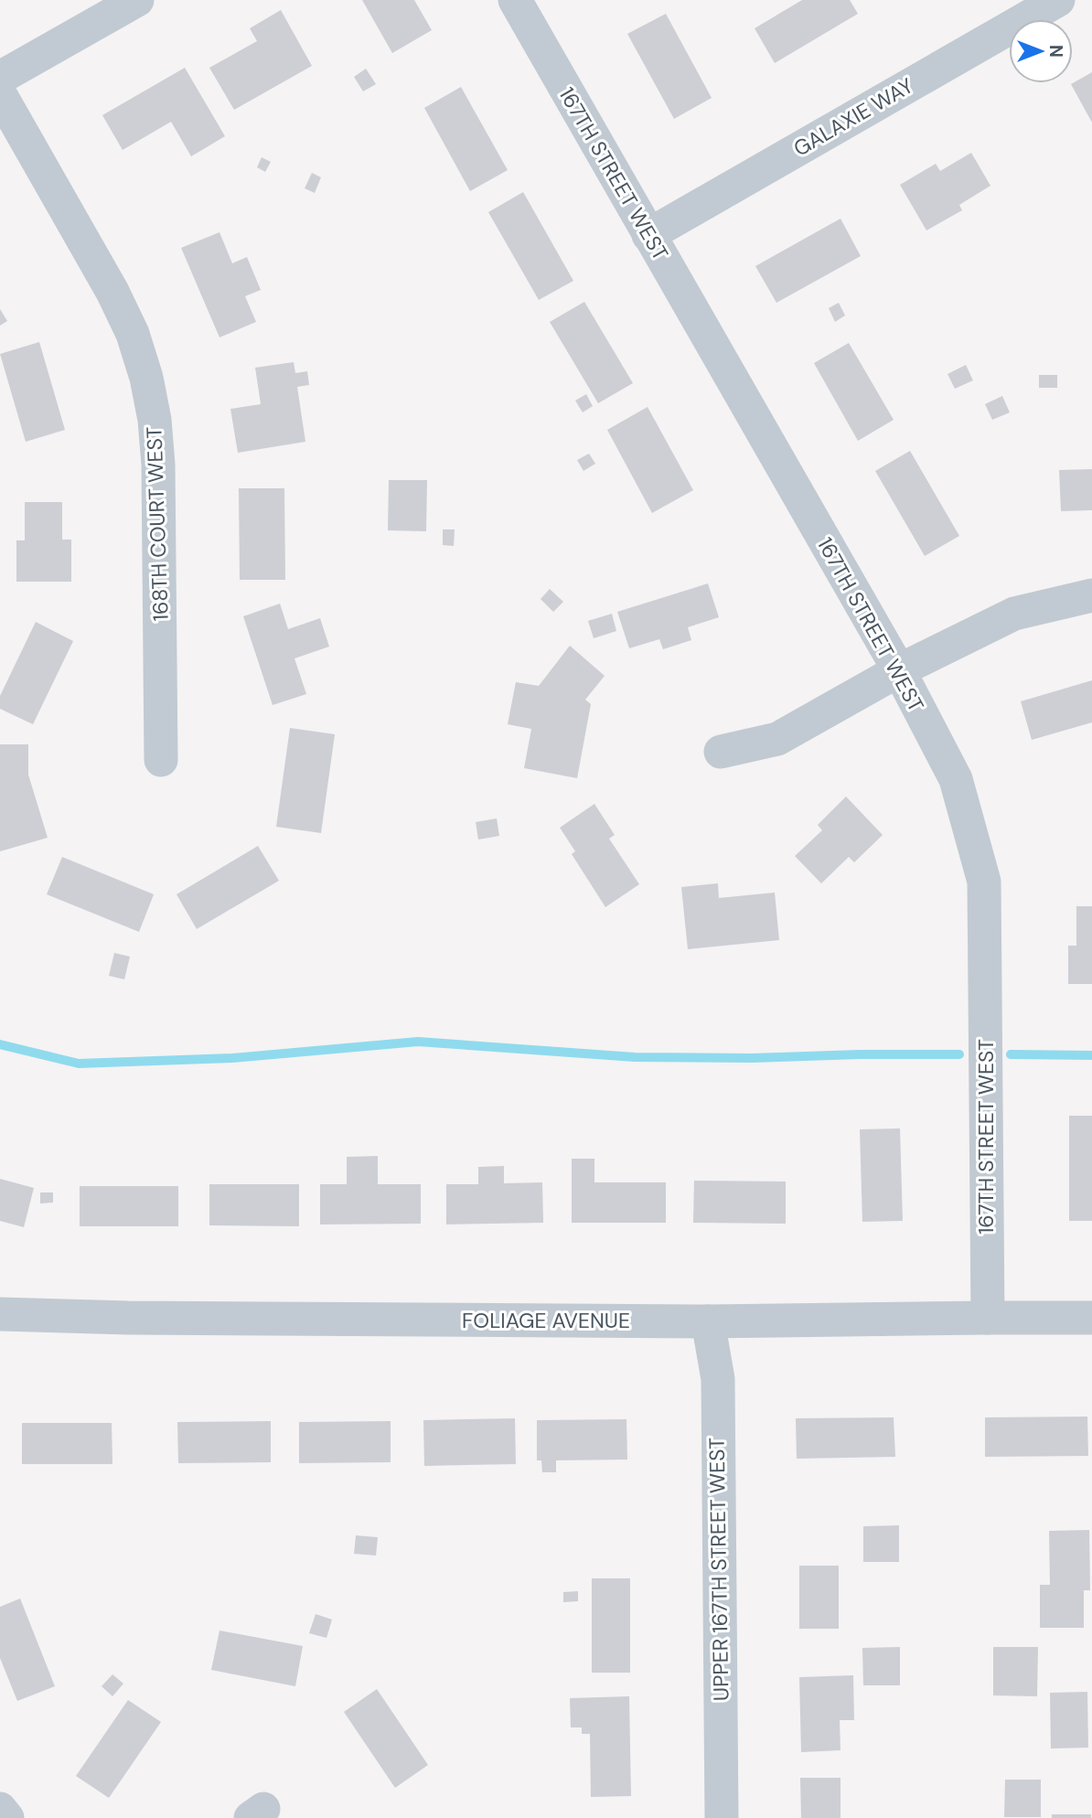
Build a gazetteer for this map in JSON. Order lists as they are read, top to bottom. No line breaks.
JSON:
{"streets":{"street":["GALAXIE WAY","167TH STREET WEST","168TH COURT WEST","FOLIAGE AVENUE","UPPER 167TH STREET WEST"]},"crossings":[["GALAXIE WAY","167TH STREET WEST"],["167TH STREET WEST","FOLIAGE AVENUE"],["FOLIAGE AVENUE","UPPER 167TH STREET WEST"]],"north":"right"}
